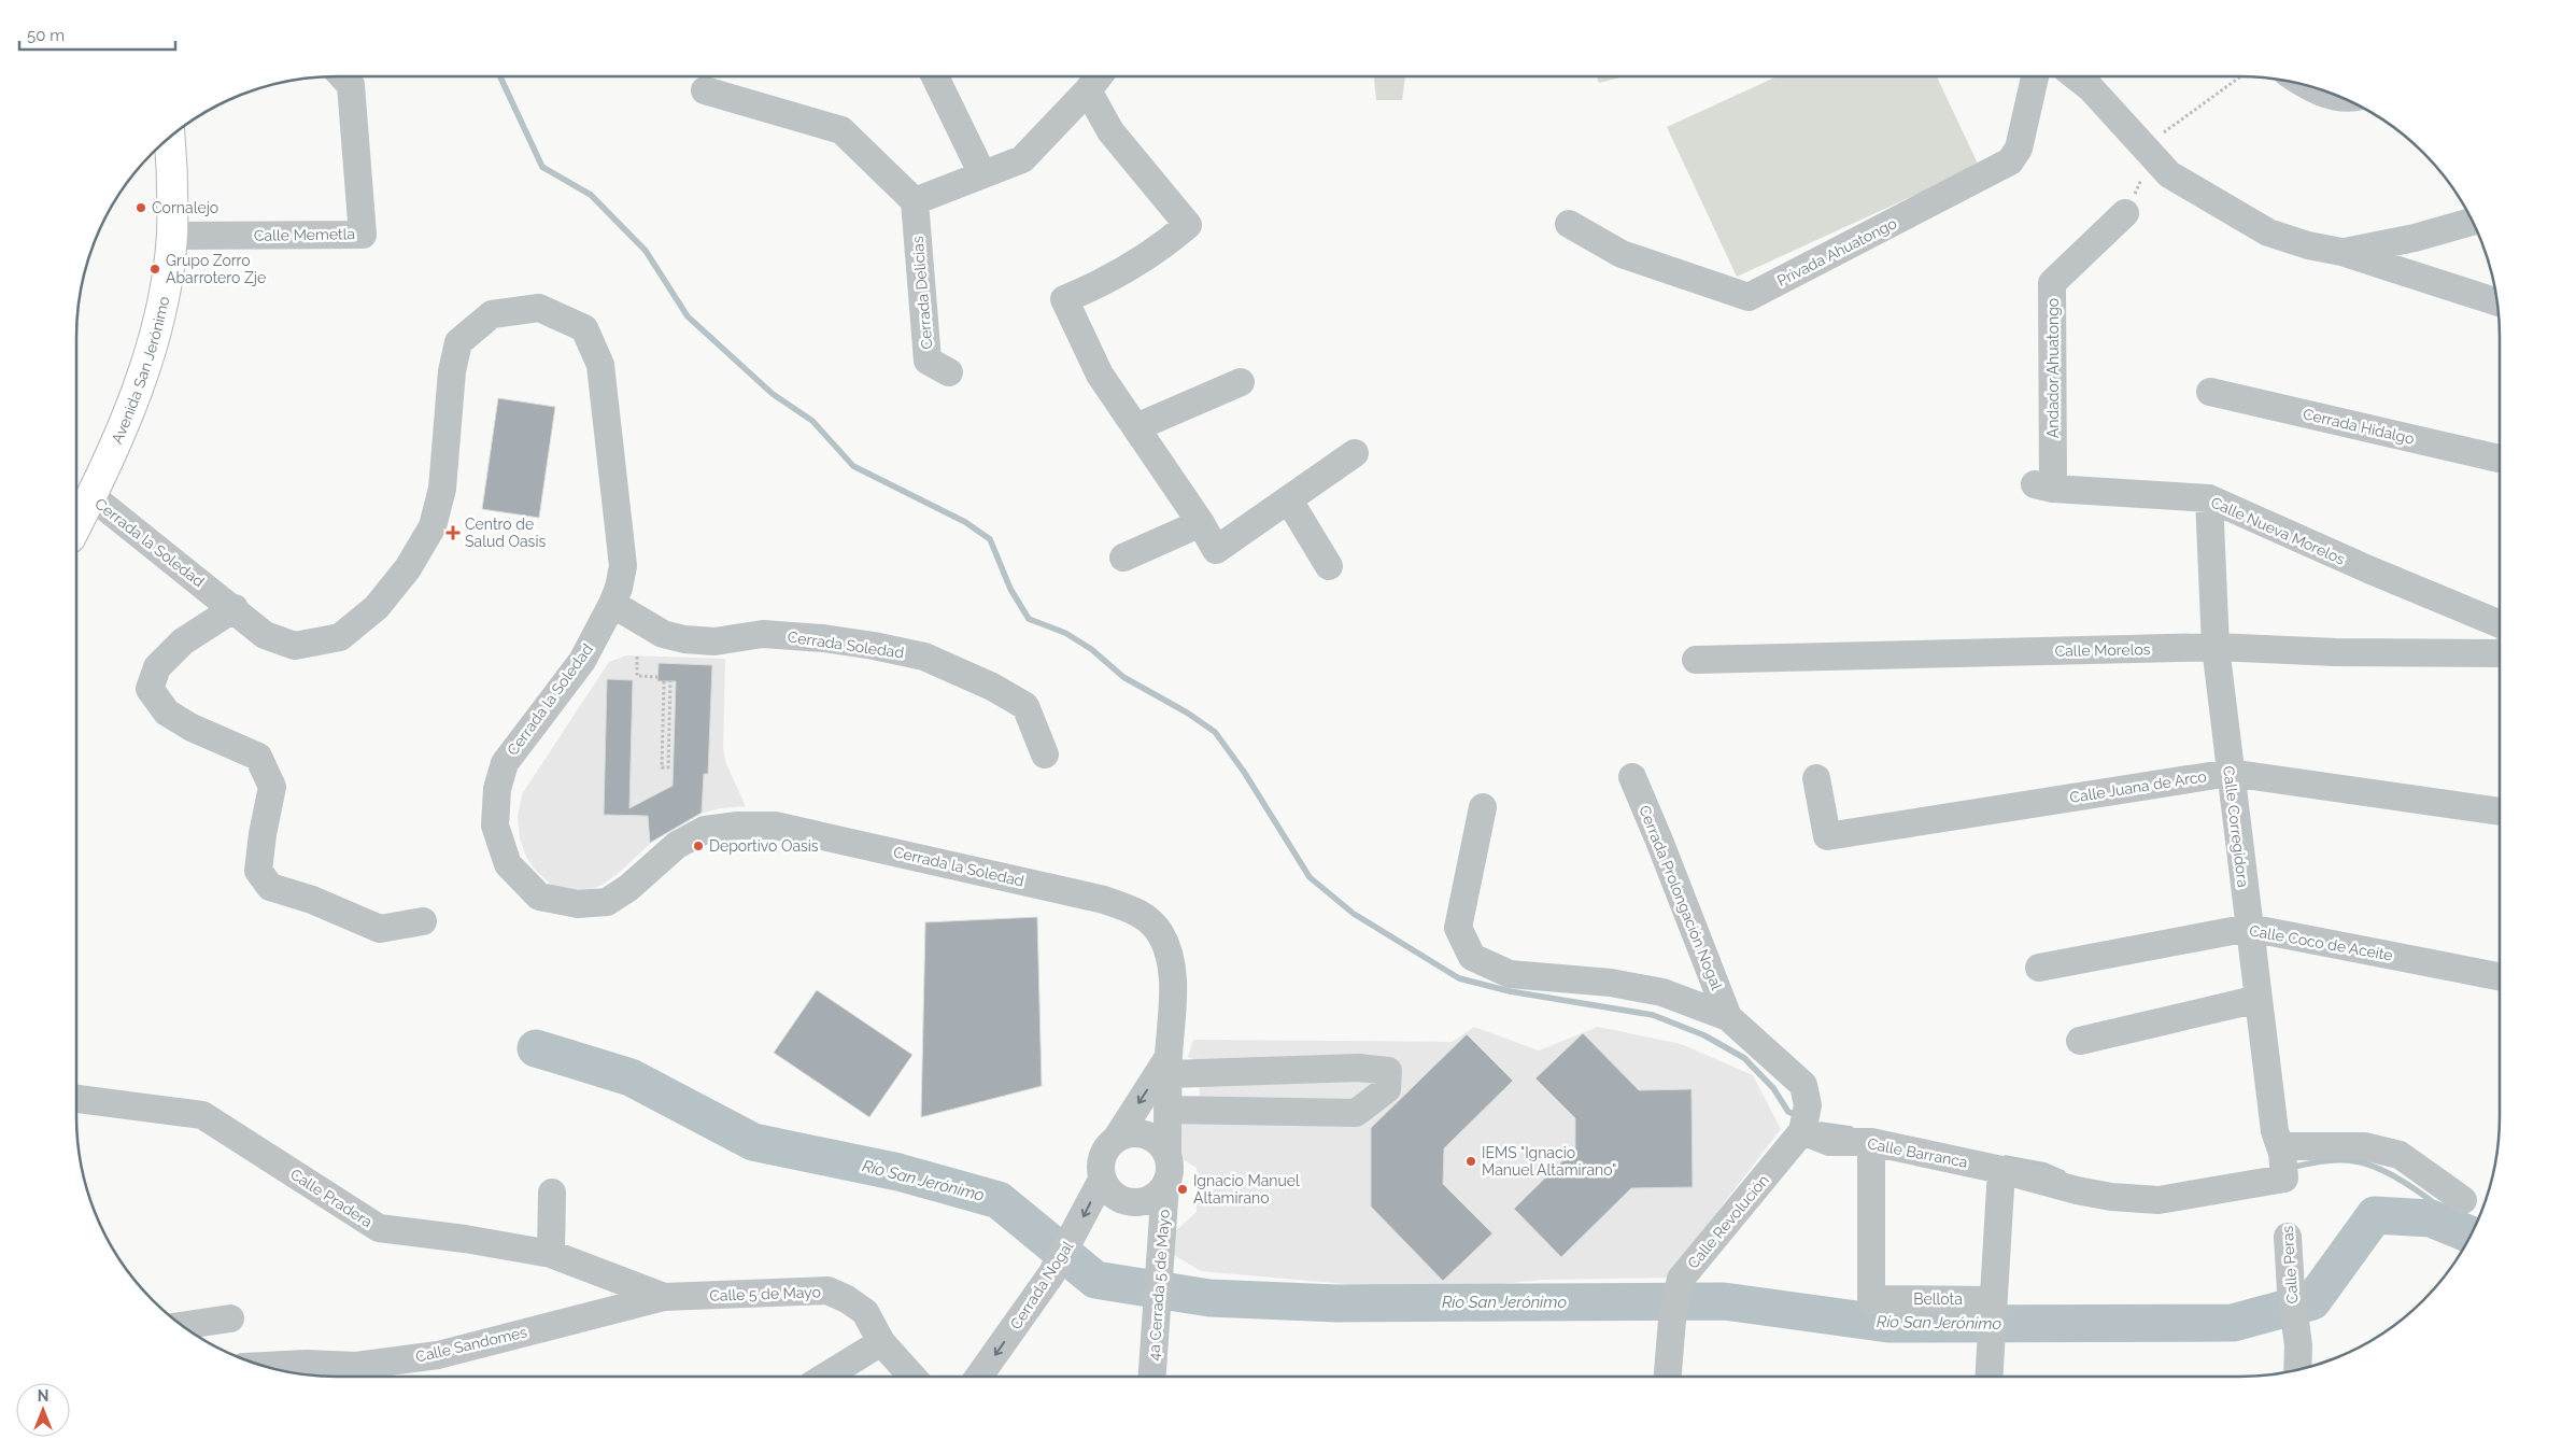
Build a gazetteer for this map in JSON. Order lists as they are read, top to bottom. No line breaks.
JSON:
{"streets":{"main road":["Avenida San Jerónimo"],"street":["Calle Memetla","Privada Ahuatongo","Cerrada Delicias","Andador Ahuatongo","Cerrada Hidalgo","Calle Nueva Morelos","Cerrada la Soledad","Cerrada Soledad","Calle Morelos","Calle Juana de Arco","Calle Corregidora","Cerrada Prolongación Nogal","Calle Coco de Aceite","Calle Barranca","Calle Pradera","Calle Revolución","Calle Peras","Cerrada Nogal","4a Cerrada 5 de Mayo","Calle 5 de Mayo","Bellota","Calle Sandomes"]},"crossings":[["Calle Memetla","Avenida San Jerónimo"],["Andador Ahuatongo","Calle Nueva Morelos"],["Avenida San Jerónimo","Cerrada la Soledad"],["Calle Nueva Morelos","Calle Corregidora"],["Cerrada la Soledad","Cerrada Soledad"],["Cerrada la Soledad","Cerrada Nogal"],["Cerrada la Soledad","4a Cerrada 5 de Mayo"],["Calle Morelos","Calle Corregidora"],["Calle Juana de Arco","Calle Corregidora"],["Calle Corregidora","Calle Coco de Aceite"],["Calle Corregidora","Calle Barranca"],["Calle Barranca","Calle Revolución"],["Calle Barranca","Bellota"],["Calle Pradera","Calle 5 de Mayo"],["Calle Pradera","Calle Sandomes"],["Cerrada Nogal","4a Cerrada 5 de Mayo"],["Calle 5 de Mayo","Calle Sandomes"]],"one_way":["Cerrada Nogal"],"water":["Río San Jerónimo"],"places":{"other":["Cornalejo","Grupo Zorro Abarrotero Zje","Deportivo Oasis","IEMS \"Ignacio Manuel Altamirano\"","Ignacio Manuel Altamirano"],"health":["Centro de Salud Oasis"]},"scale_bar":"50 m","north":"top"}
